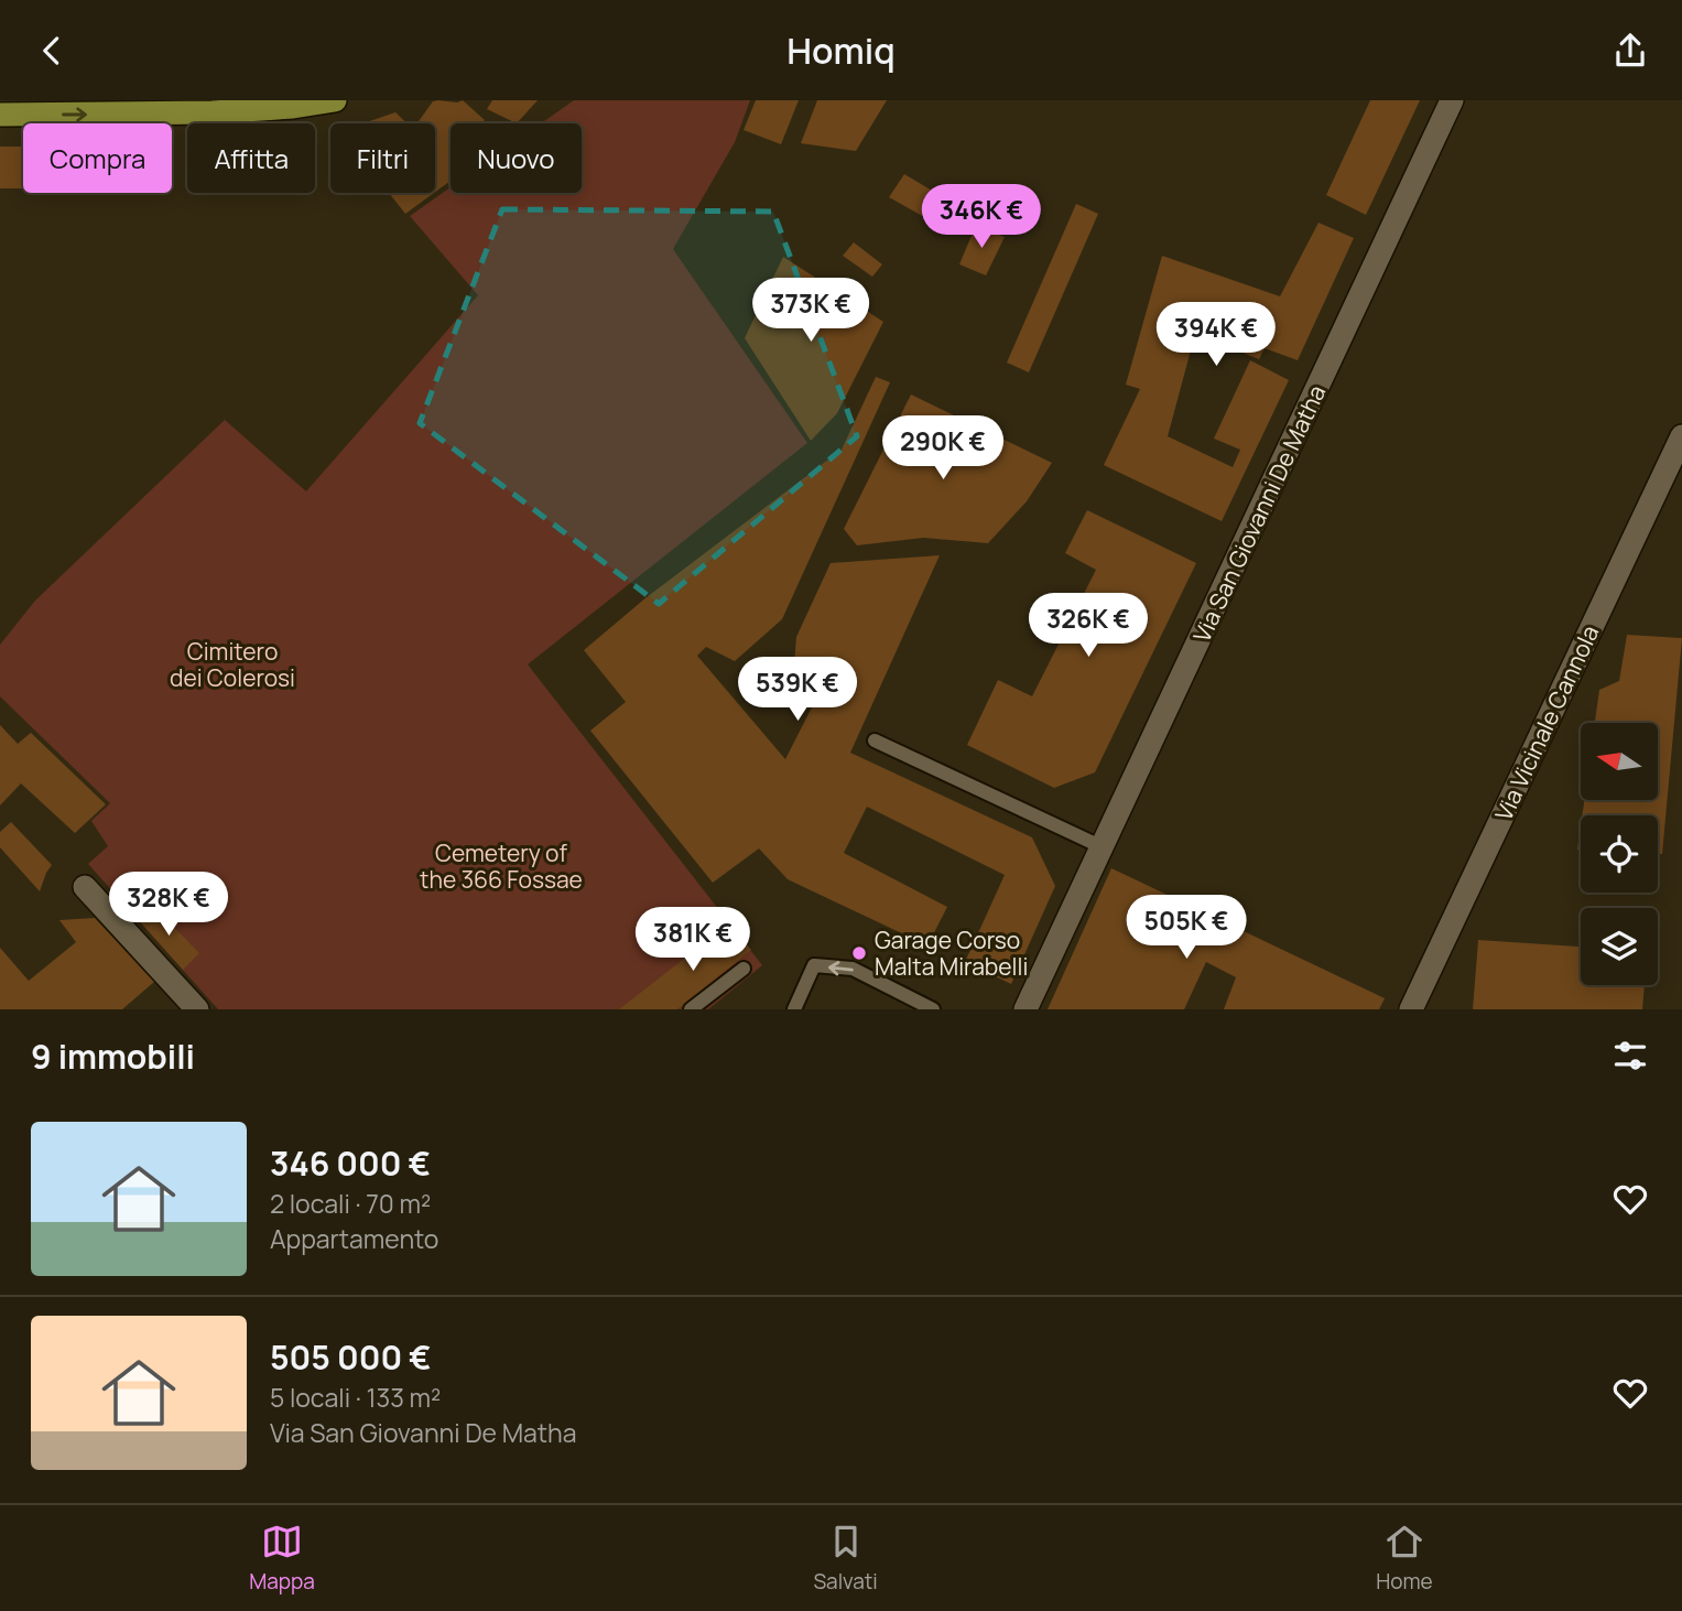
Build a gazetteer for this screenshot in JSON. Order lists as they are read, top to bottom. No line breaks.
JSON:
{"streets":{"street":["Via San Giovanni De Matha","Via Vicinale Cannola"]},"parks":["Cimitero dei Colerosi","Cemetery of the 366 Fossae"],"places":["Garage Corso Malta Mirabelli"],"north":"left","page":{"header":"Homiq","chip":["Compra","Affitta","Filtri","Nuovo"],"price":["346K €","373K €","394K €","290K €","326K €","539K €","328K €","505K €","381K €"],"heading":"9 immobili","list":[{"name":"346 000 €","note":"2 locali · 70 m² · Appartamento"},{"name":"505 000 €","note":"5 locali · 133 m² · Via San Giovanni De Matha"}],"tabs":["Mappa","Salvati","Home"]}}
